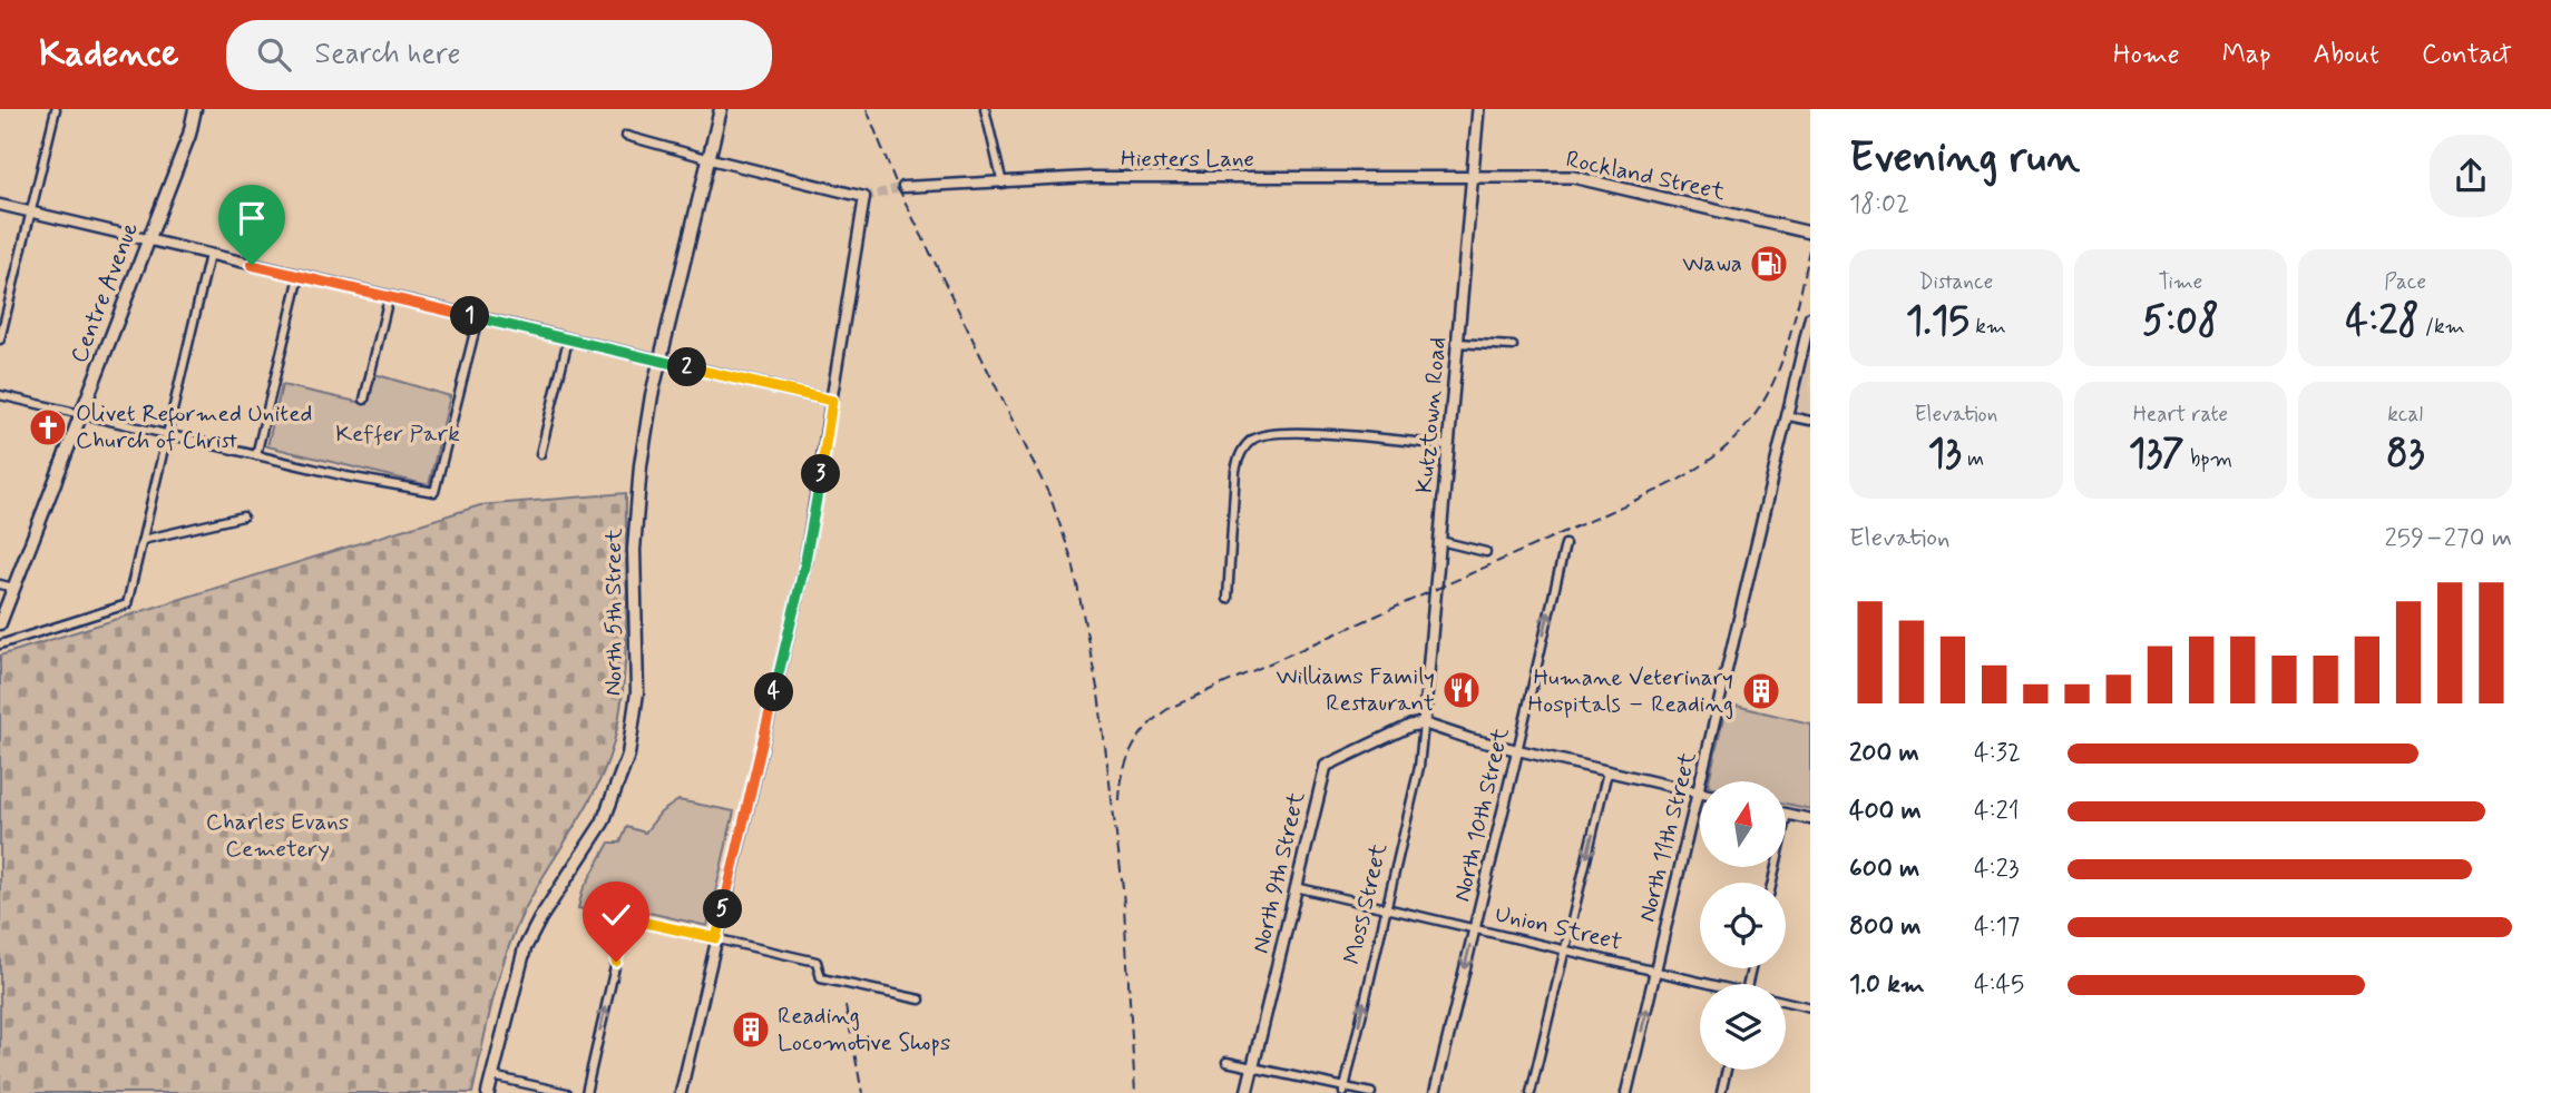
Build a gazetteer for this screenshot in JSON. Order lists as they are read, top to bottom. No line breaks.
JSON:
{"streets":{"main road":["Rockland Street","Centre Avenue","Kutztown Road","North 5th Street","North 9th Street"],"street":["Hiesters Lane","North 10th Street","North 11th Street","Moss Street","Union Street"]},"crossings":[["Hiesters Lane","Rockland Street"],["Hiesters Lane","Kutztown Road"],["Rockland Street","Kutztown Road"],["Kutztown Road","North 9th Street"],["Kutztown Road","Moss Street"],["North 10th Street","Union Street"],["North 11th Street","Union Street"],["North 9th Street","Moss Street"],["North 9th Street","Union Street"],["Moss Street","Union Street"]],"one_way":["Moss Street"],"parks":["Keffer Park","Charles Evans Cemetery"],"places":{"fuel station":["Wawa"],"church":["Olivet Reformed United Church of Christ"],"restaurant":["Williams Family Restaurant"],"building":["Humane Veterinary Hospitals – Reading","Reading Locomotive Shops"]},"north":"top","page":{"header":"Kadence","search":"Search here","nav":["Home","Map","About","Contact"],"heading":["Evening run","18:02"],"stats":[["Distance","1.15 km"],["Time","5:08"],["Pace","4:28 /km"],["Elevation","13 m"],["Heart rate","137 bpm"],["kcal","83"]],"pins":["1","2","3","4","5"],"chart":["Elevation","259–270 m"],"list":[{"name":"200 m","note":"4:32"},{"name":"400 m","note":"4:21"},{"name":"600 m","note":"4:23"},{"name":"800 m","note":"4:17"},{"name":"1.0 km","note":"4:45"}]}}
